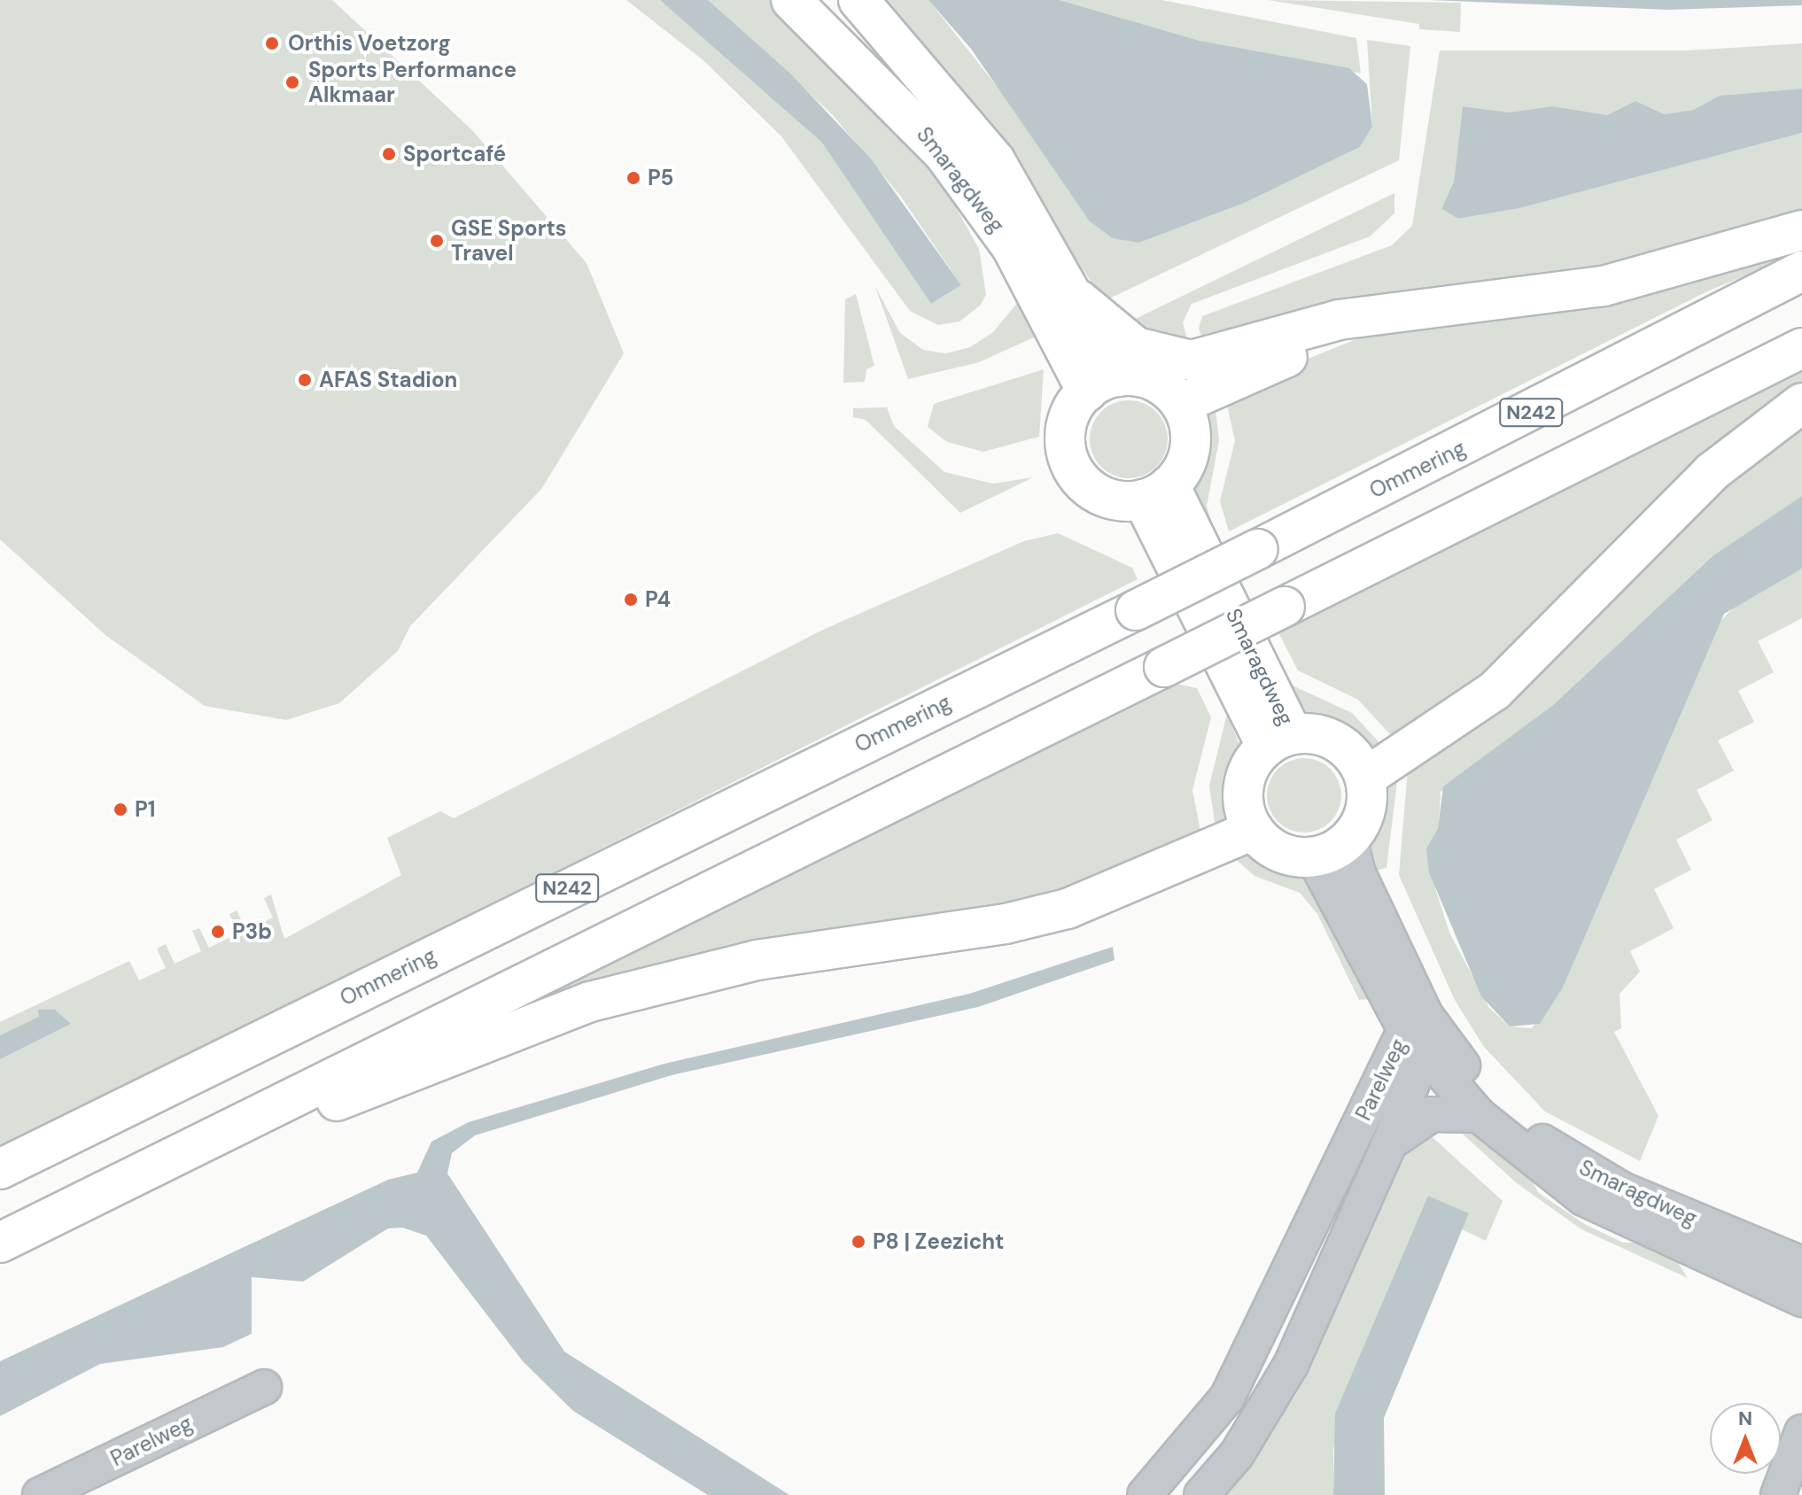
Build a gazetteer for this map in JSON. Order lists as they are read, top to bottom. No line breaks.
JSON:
{"streets":{"highway":["Smaragdweg","N242","Ommering"],"street":["Parelweg"]},"crossings":[["Smaragdweg","Parelweg"]],"places":["Orthis Voetzorg","Sports Performance Alkmaar","Sportcafé","P5","GSE Sports Travel","AFAS Stadion","P4","P1","P3b","P8 | Zeezicht"],"north":"top"}
